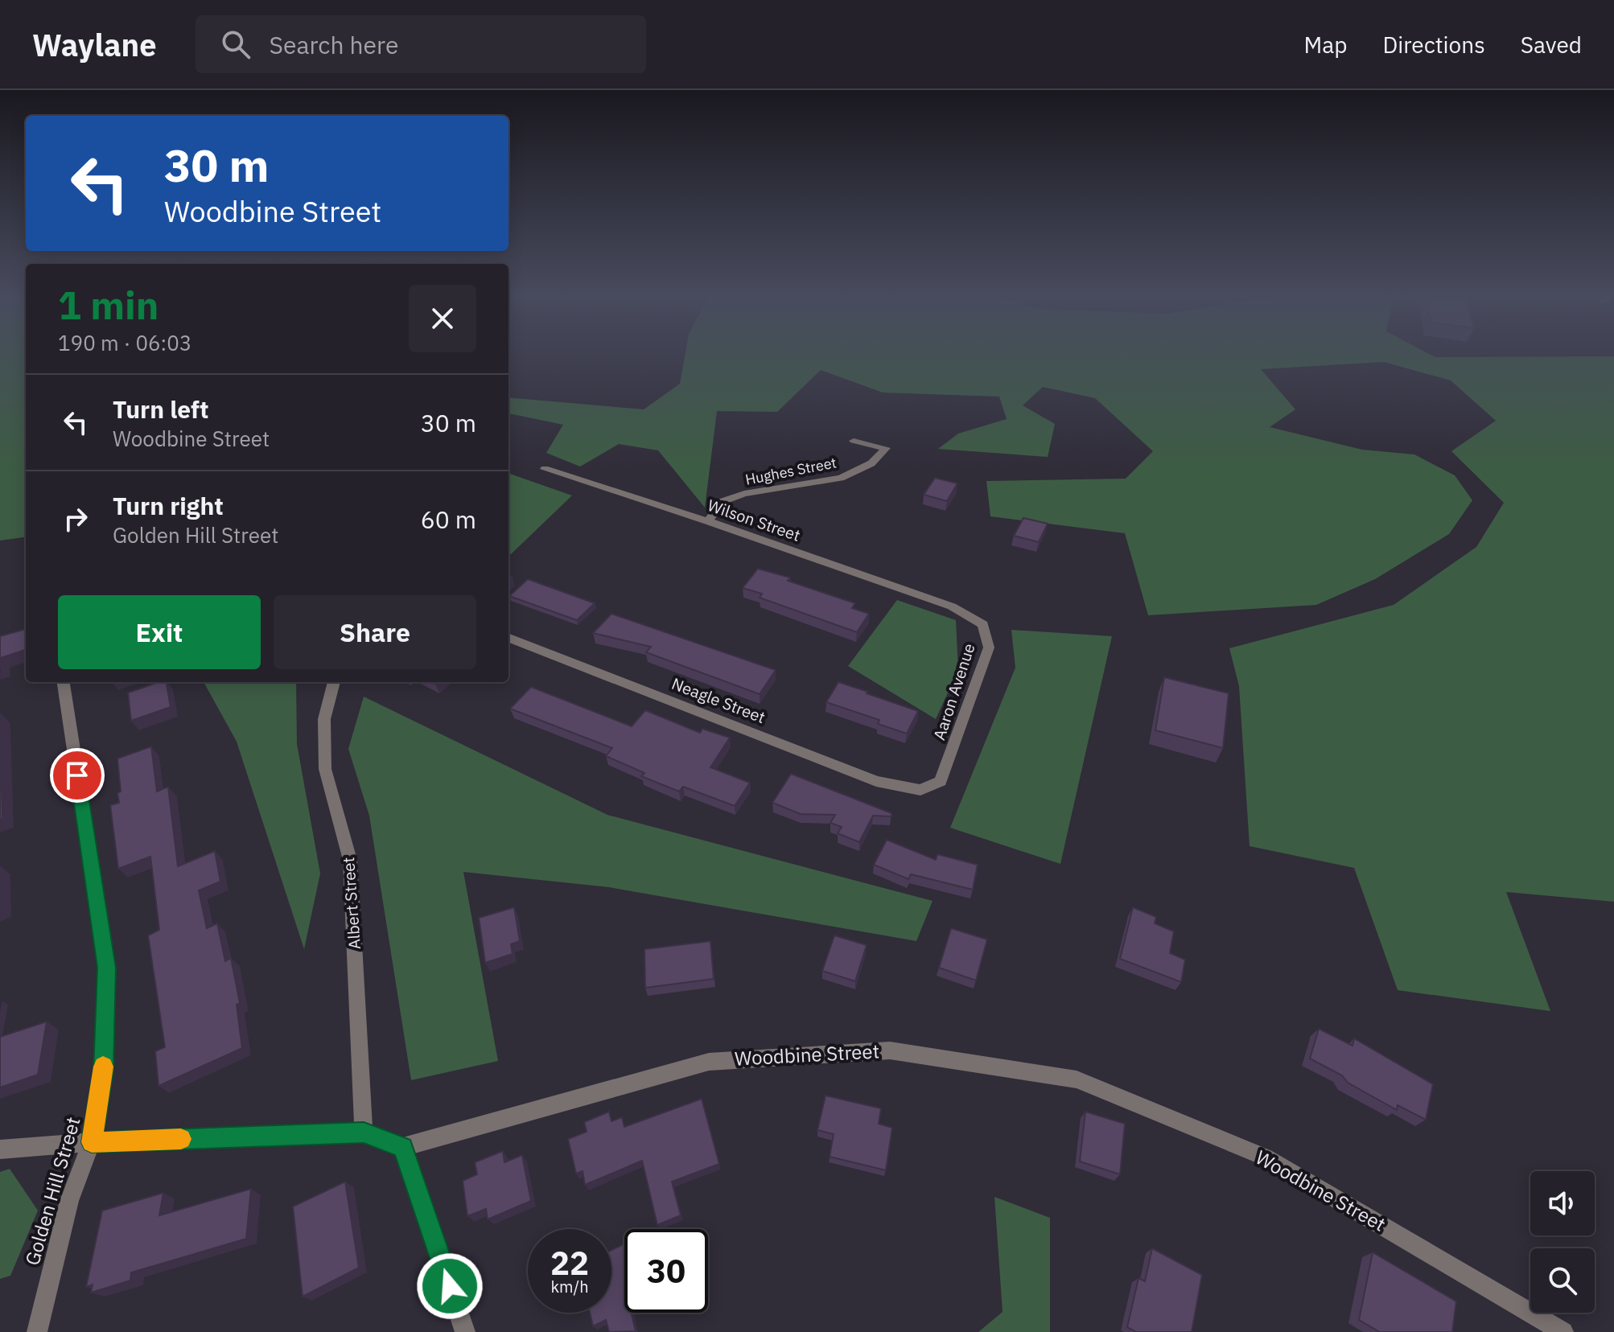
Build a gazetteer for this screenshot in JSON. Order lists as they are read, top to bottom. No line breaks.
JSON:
{"streets":{"street":["Hughes Street","Wilson Street","Aaron Avenue","Neagle Street","Albert Street","Woodbine Street","Golden Hill Street"]},"crossings":[["Hughes Street","Wilson Street"],["Wilson Street","Aaron Avenue"],["Aaron Avenue","Neagle Street"]],"page":{"header":"Waylane","search":"Search here","nav":["Map","Directions","Saved"],"turn":["30 m","Woodbine Street"],"heading":["1 min","190 m · 06:03"],"list":[{"name":"Turn left","note":"Woodbine Street","value":"30 m"},{"name":"Turn right","note":"Golden Hill Street","value":"60 m"}],"buttons":["Exit","Share"],"speed":"22 km/h","limit":"30"}}
